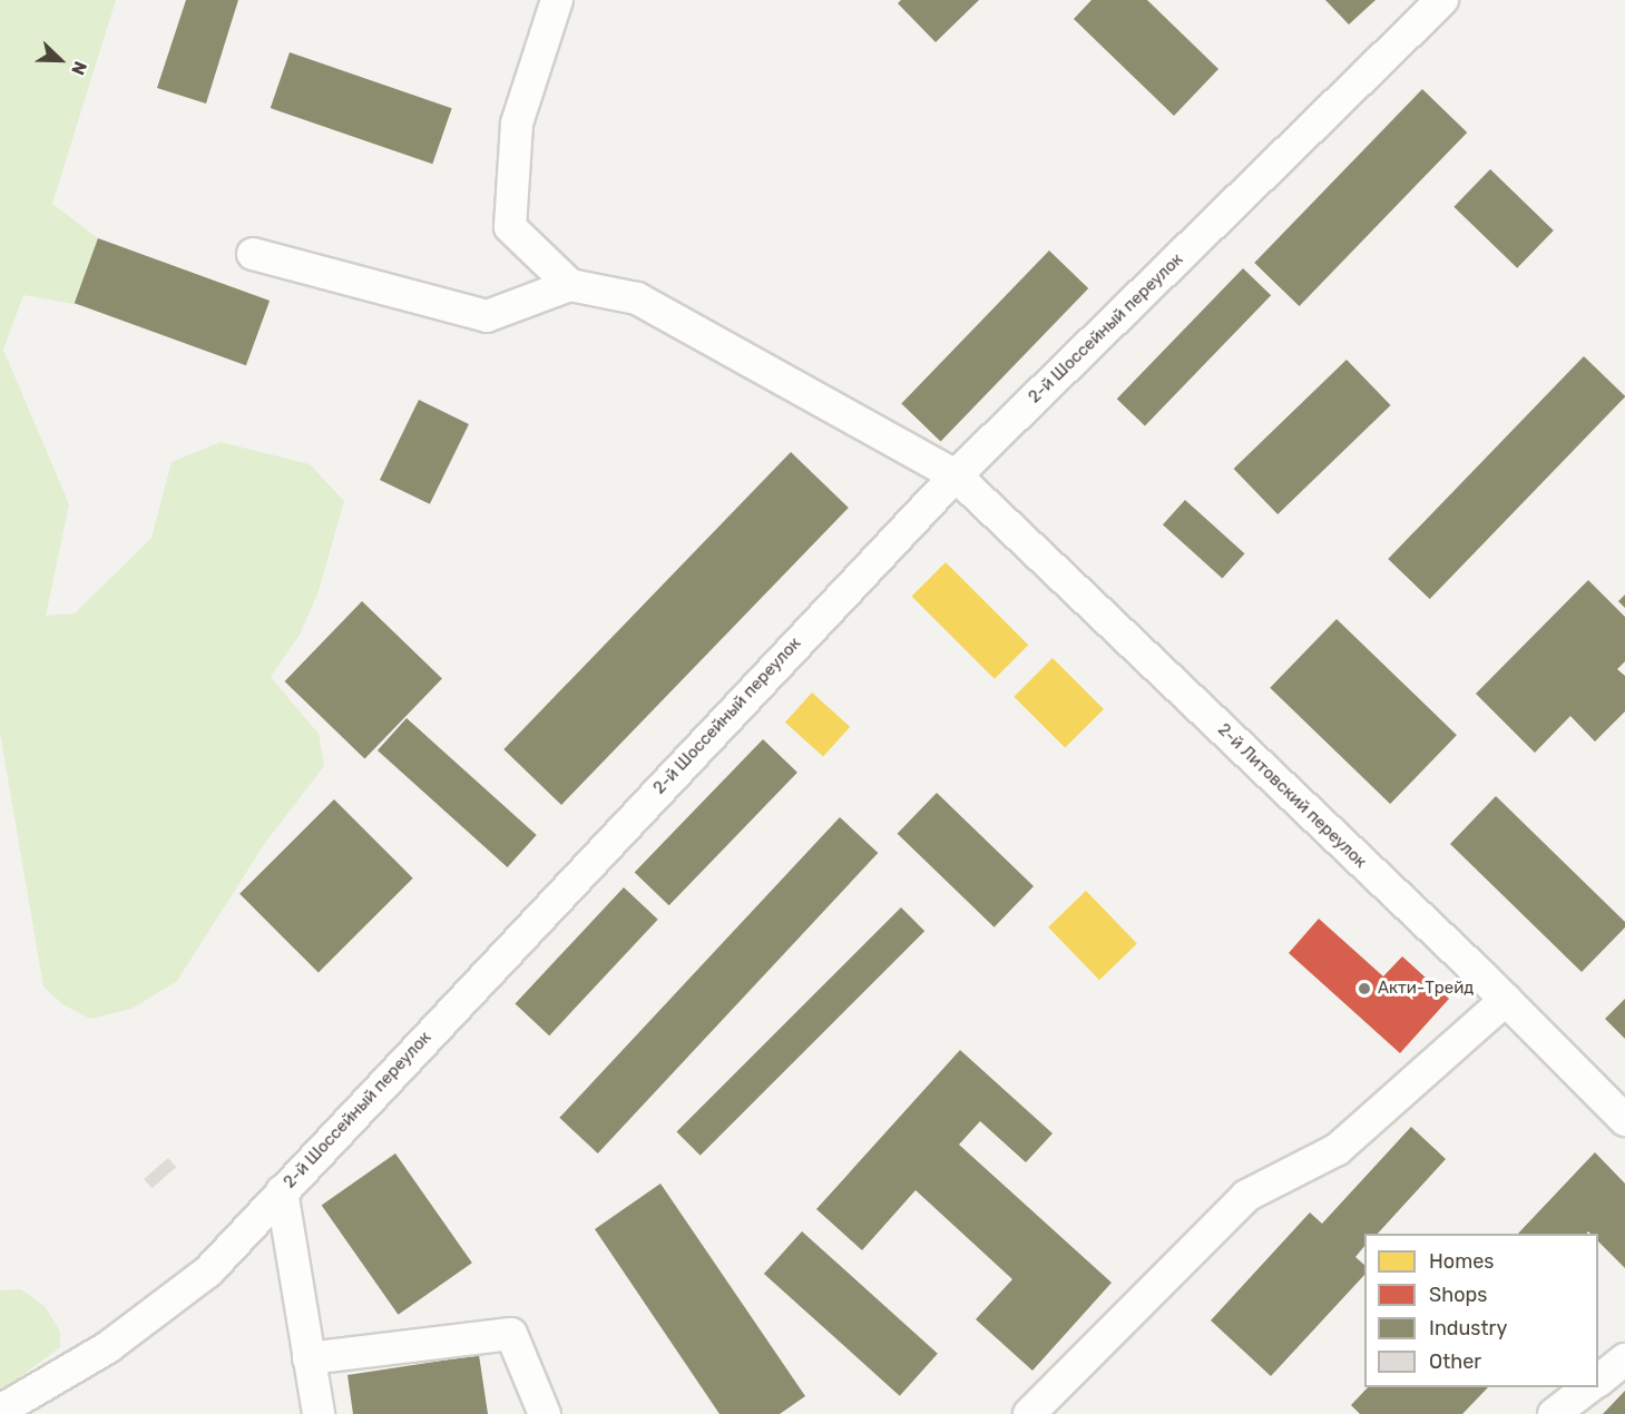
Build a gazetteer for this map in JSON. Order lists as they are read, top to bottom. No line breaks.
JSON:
{"streets":{"street":["2-й Шоссейный переулок","2-й Литовский переулок"]},"crossings":[["2-й Шоссейный переулок","2-й Литовский переулок"]],"places":["Акти-Трейд"],"legend":["Homes","Shops","Industry","Other"],"north":"bottom right"}
